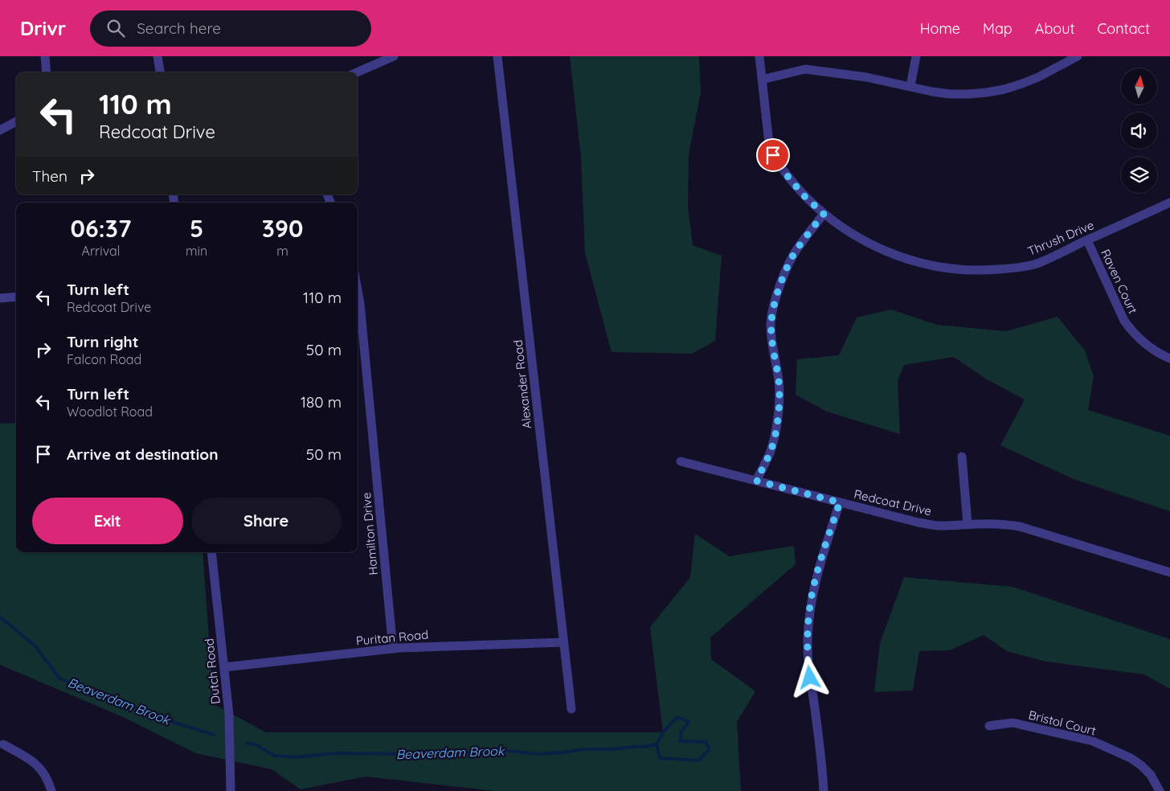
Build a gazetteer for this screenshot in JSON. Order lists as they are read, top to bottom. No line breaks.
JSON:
{"streets":{"street":["Thrush Drive","Raven Court","Alexander Road","Redcoat Drive","Hamilton Drive","Puritan Road","Dutch Road","Bristol Court"]},"crossings":[["Thrush Drive","Raven Court"],["Alexander Road","Puritan Road"],["Hamilton Drive","Puritan Road"],["Puritan Road","Dutch Road"]],"water":["Beaverdam Brook"],"north":"top","page":{"header":"Drivr","search":"Search here","nav":["Home","Map","About","Contact"],"turn":["110 m","Redcoat Drive"],"then":"Then","eta":["06:37","Arrival","5","min","390","m"],"list":[{"name":"Turn left","note":"Redcoat Drive","value":"110 m"},{"name":"Turn right","note":"Falcon Road","value":"50 m"},{"name":"Turn left","note":"Woodlot Road","value":"180 m"},{"name":"Arrive at destination","value":"50 m"}],"buttons":["Exit","Share"]}}
